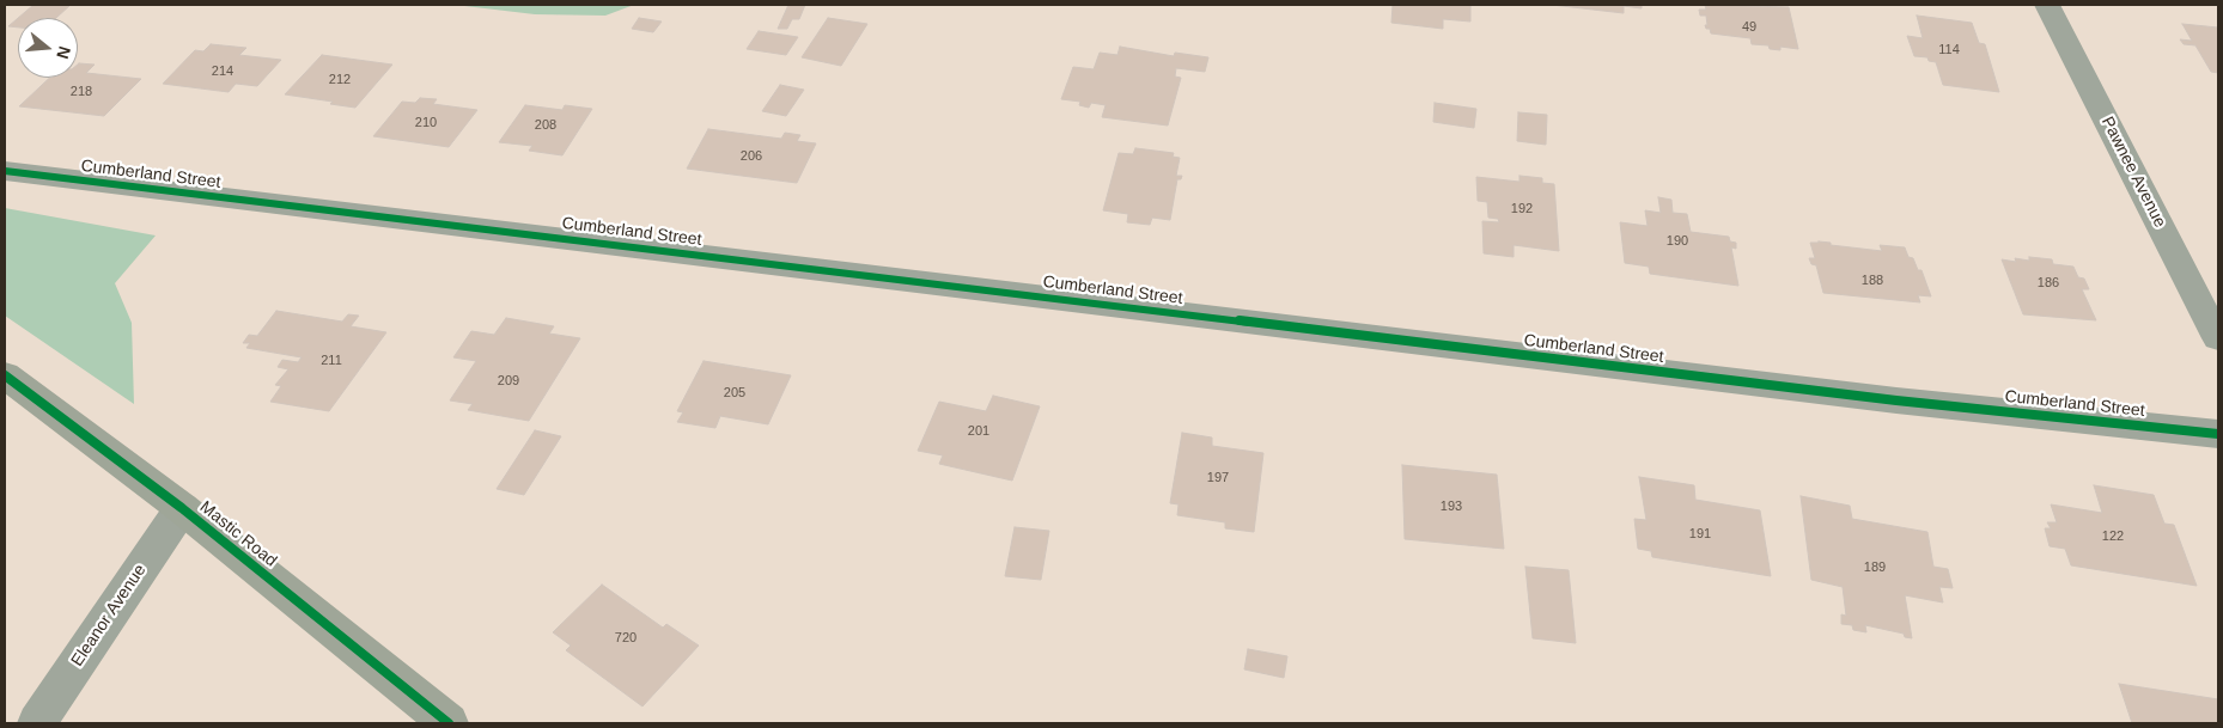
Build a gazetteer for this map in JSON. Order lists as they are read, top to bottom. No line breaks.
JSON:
{"streets":{"main road":["Mastic Road"],"street":["Pawnee Avenue","Cumberland Street","Eleanor Avenue"]},"crossings":[["Mastic Road","Eleanor Avenue"]],"house_numbers":["49","114","214","212","218","210","208","206","192","190","188","186","211","209","205","201","197","193","191","122","189","720"],"north":"right"}
